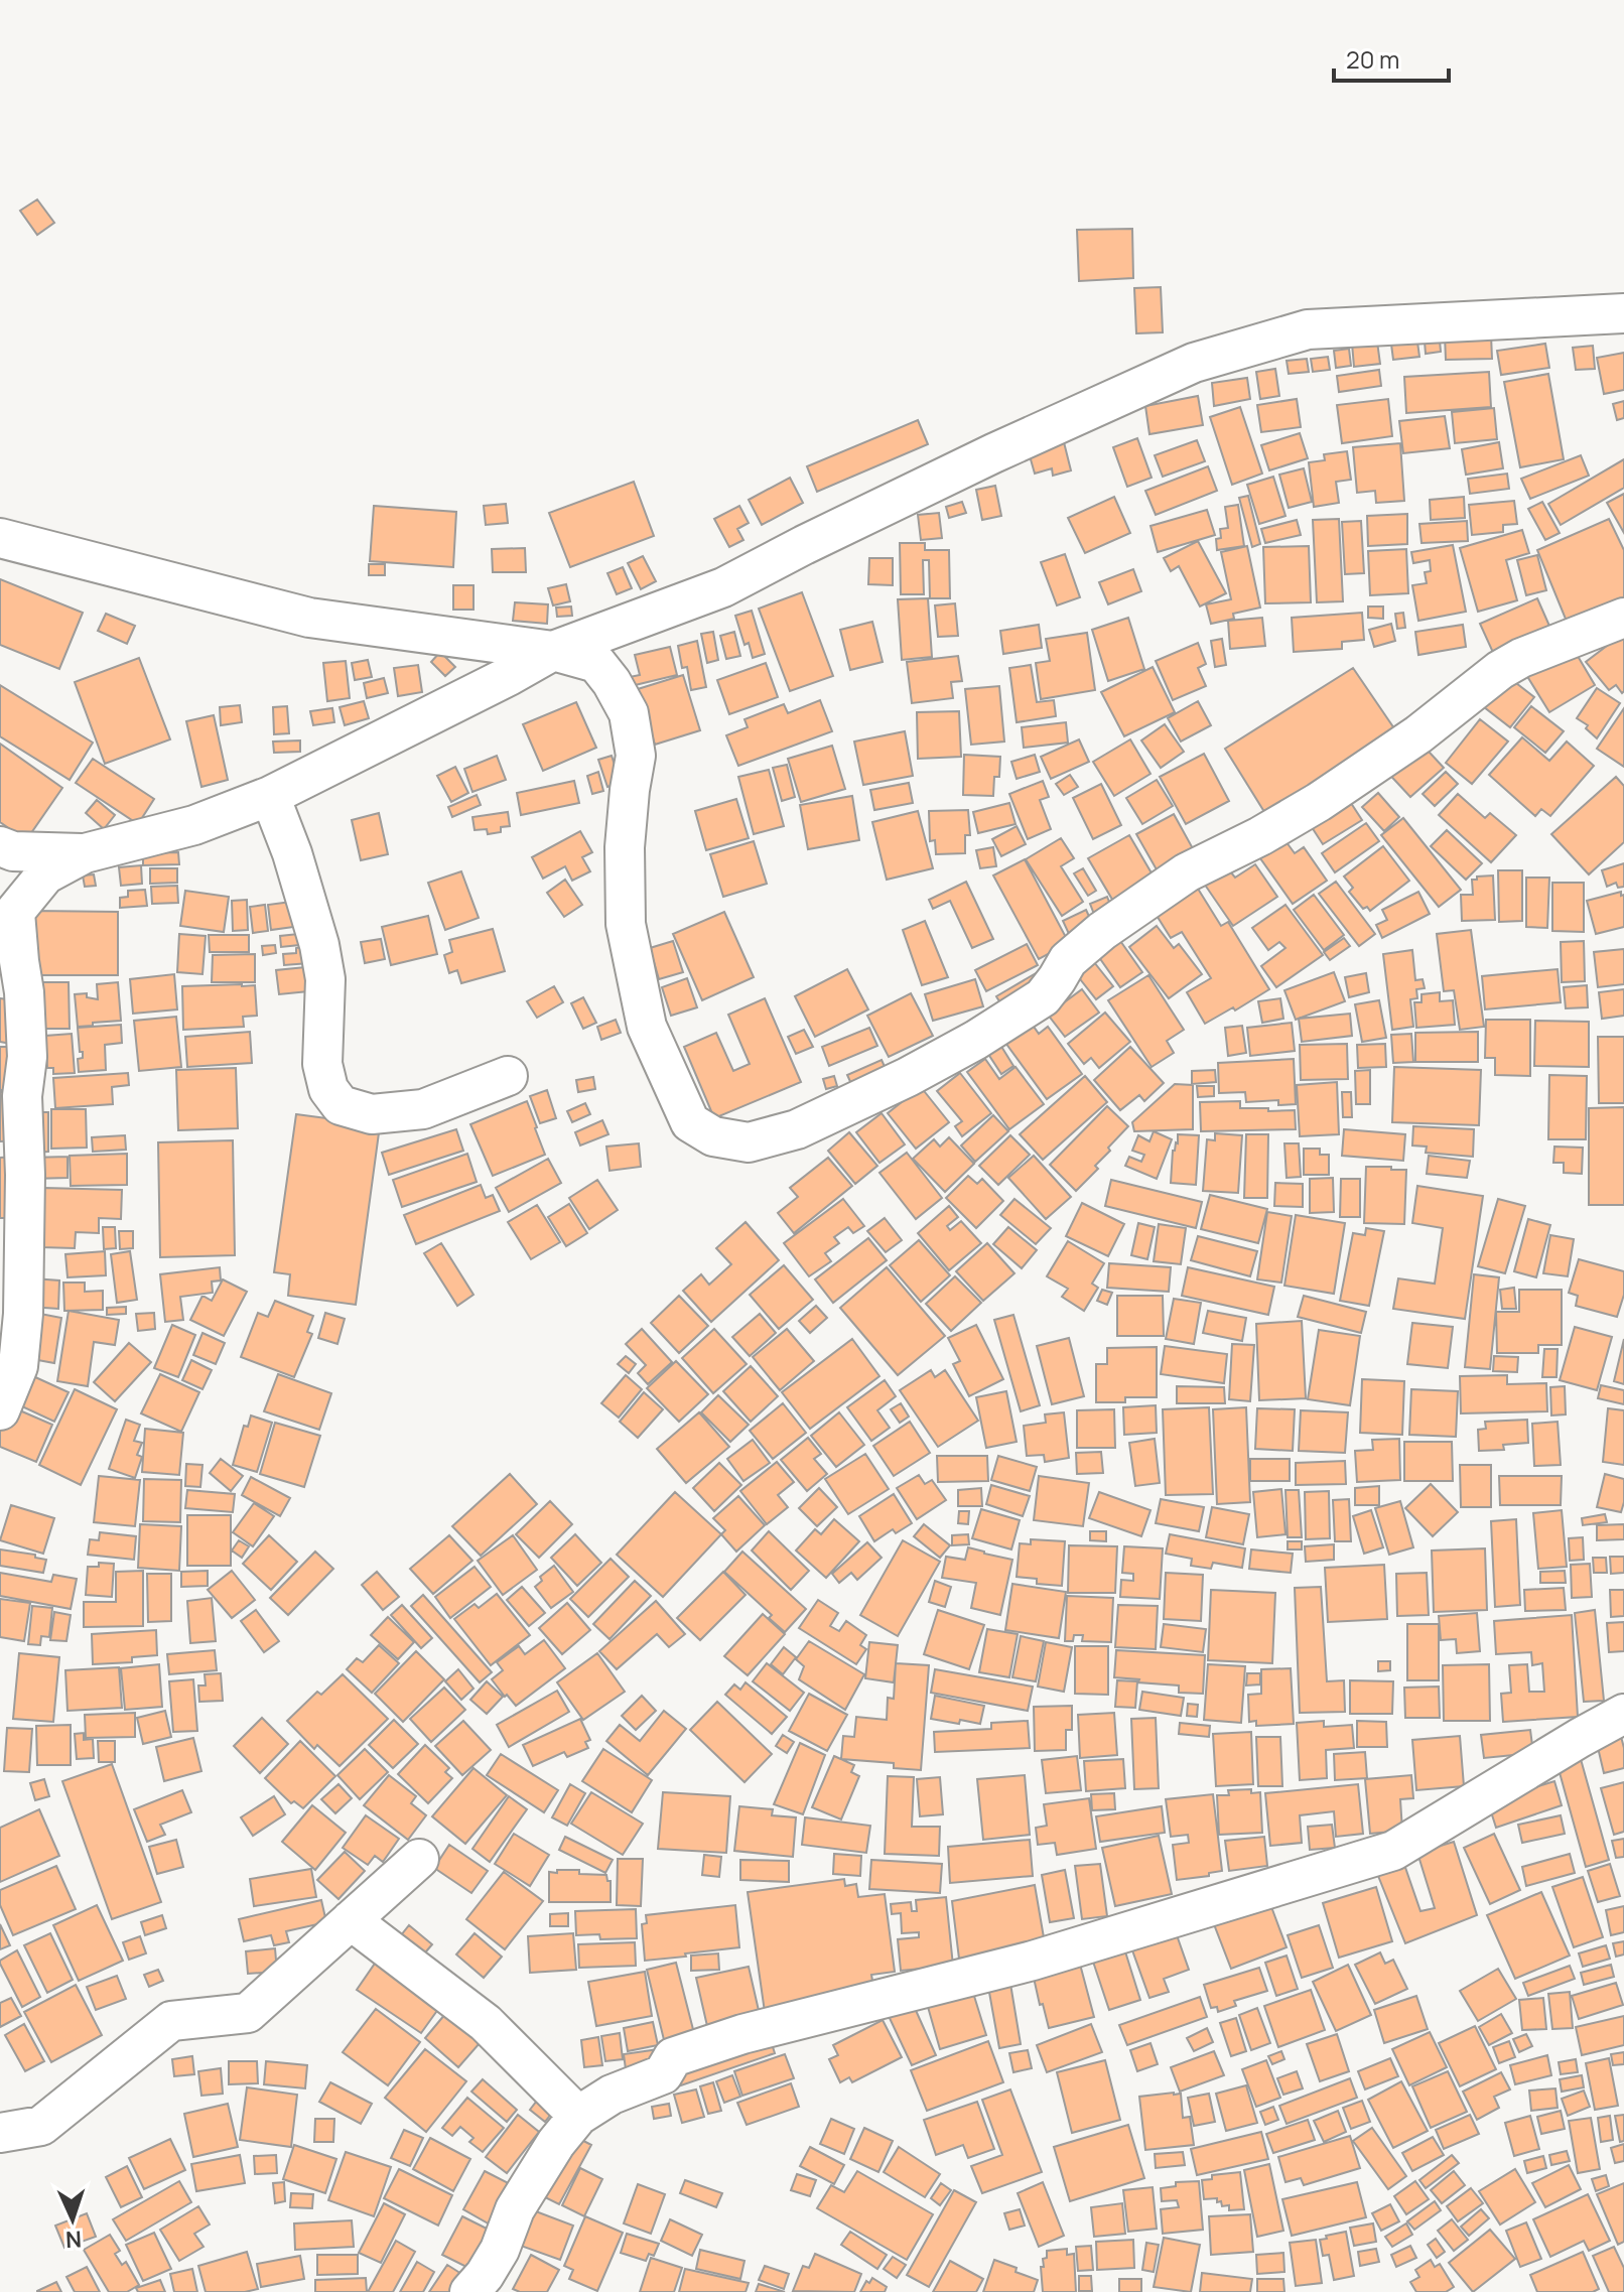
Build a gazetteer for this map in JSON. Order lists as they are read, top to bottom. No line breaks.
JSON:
{"scale_bar":"20 m","north":"bottom"}
